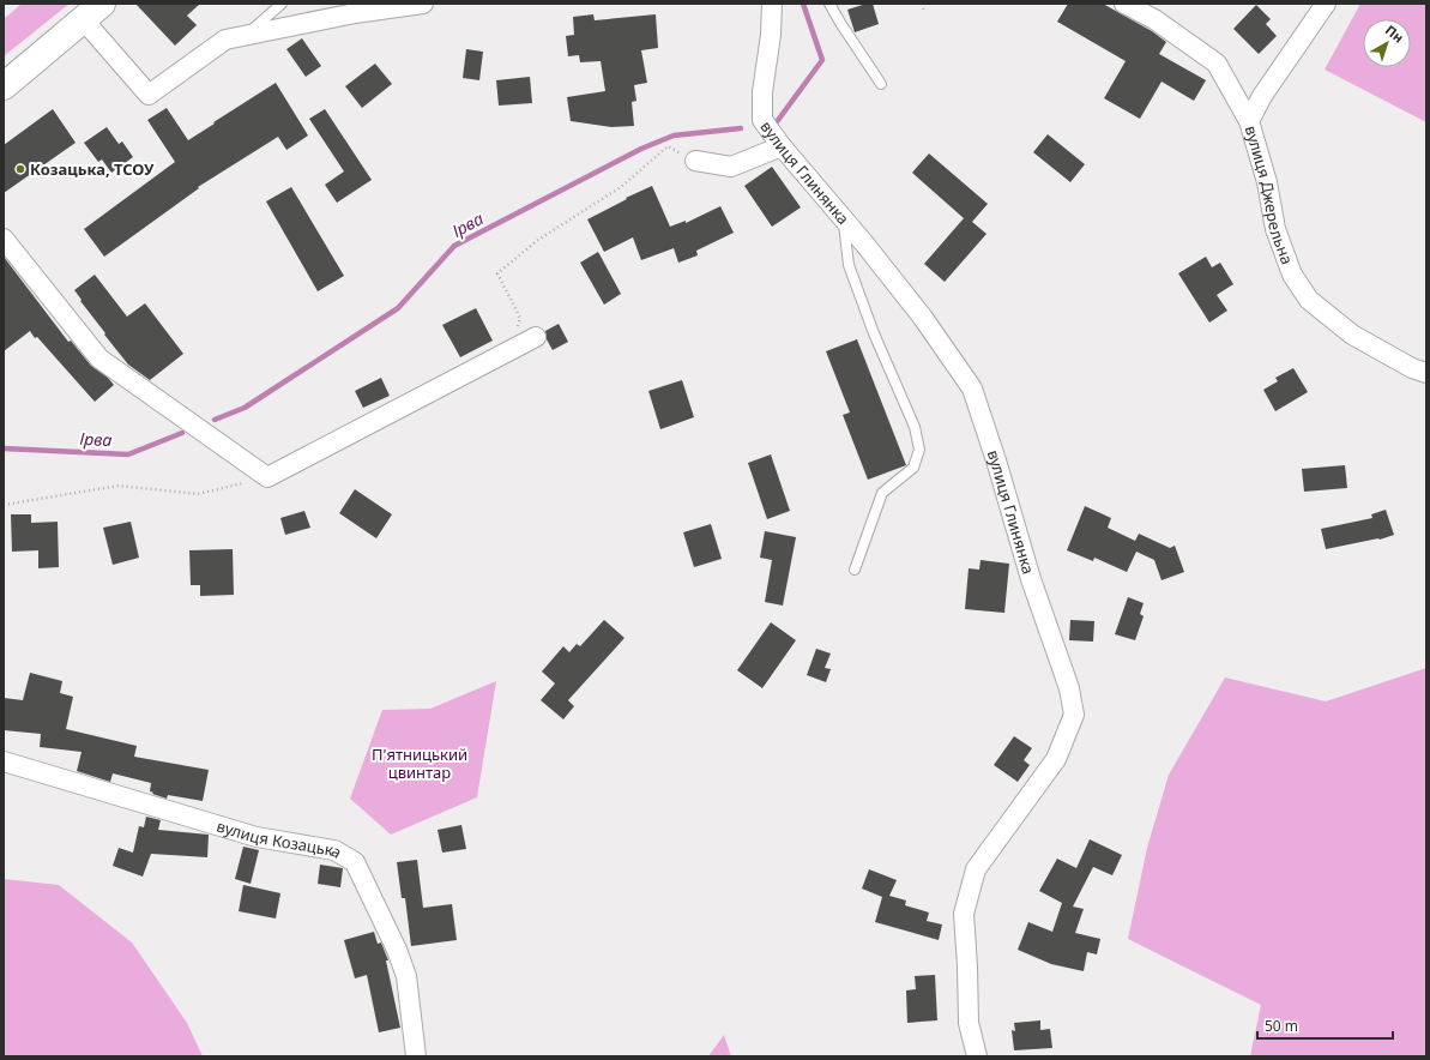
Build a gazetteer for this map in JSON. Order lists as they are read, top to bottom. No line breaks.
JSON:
{"streets":{"street":["вулиця Глинянка","вулиця Джерельна","вулиця Козацька"]},"water":["Ірва"],"parks":["П'ятницький цвинтар"],"places":["Козацька, ТСОУ"],"scale_bar":"50 m","north":"top right"}
